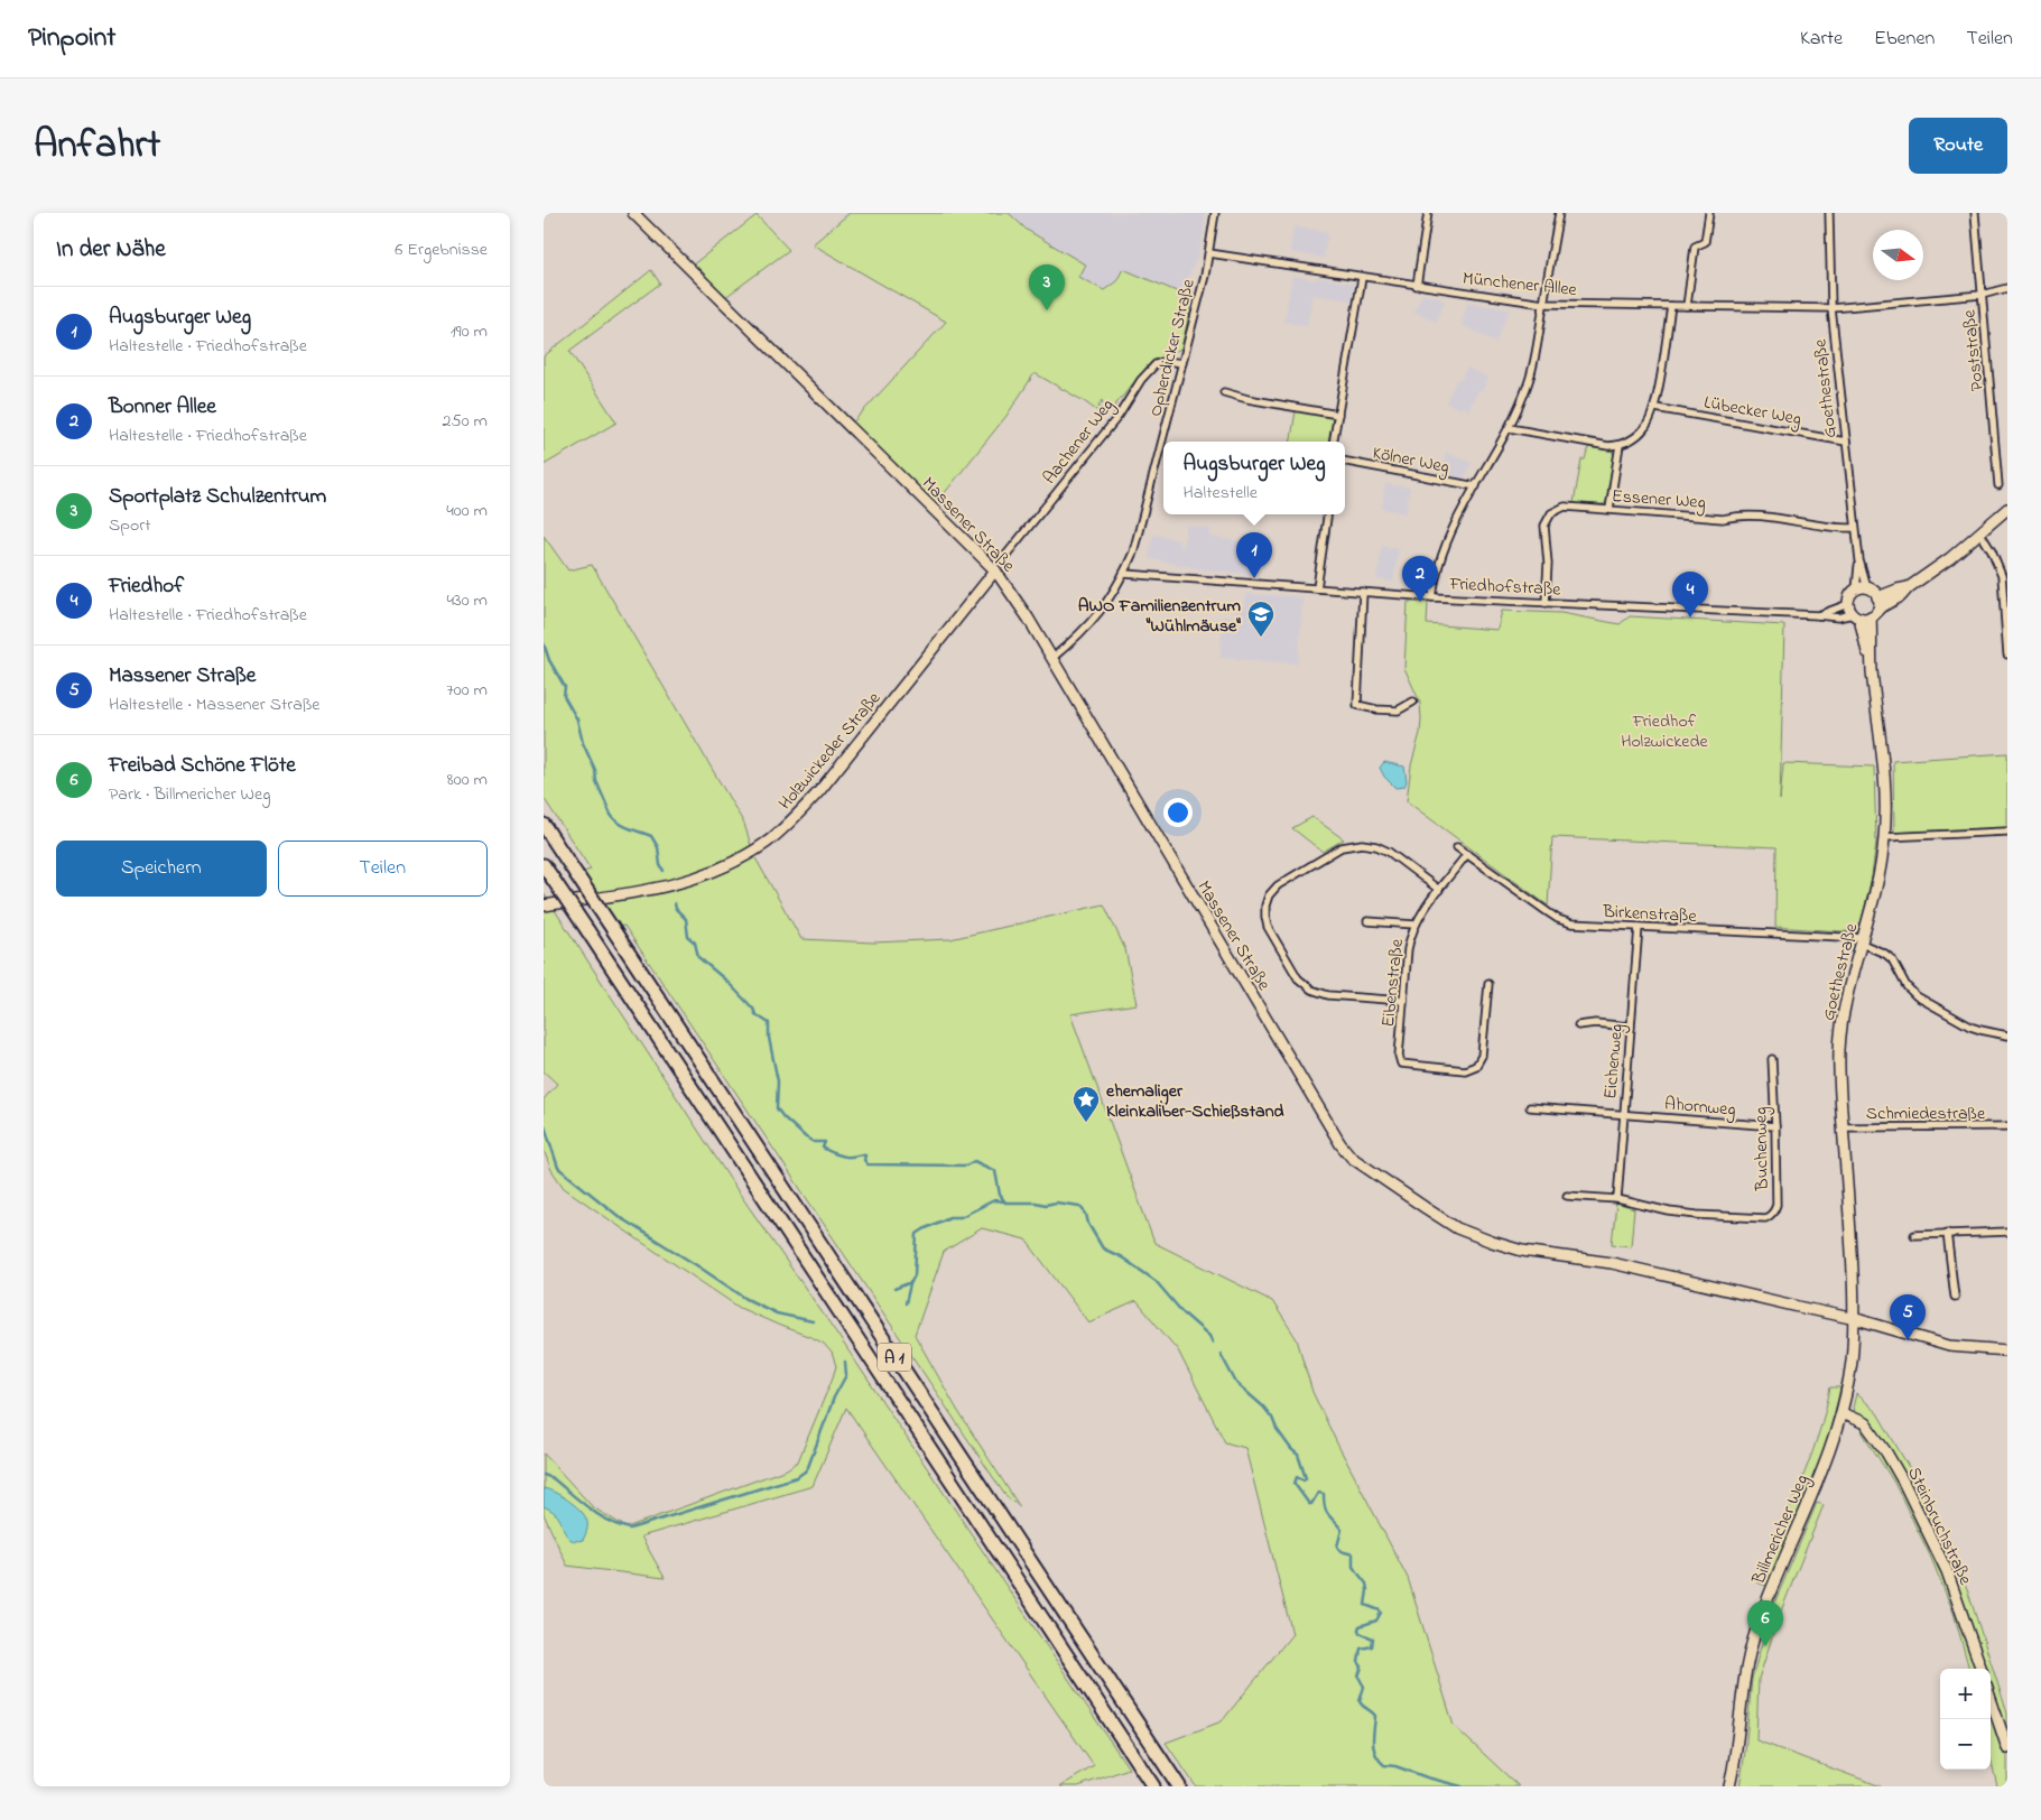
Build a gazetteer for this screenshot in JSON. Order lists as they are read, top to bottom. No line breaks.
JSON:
{"streets":{"highway":["A 1"],"street":["Münchener Allee","Opherdicker Straße","Poststraße","Goethestraße","Lübecker Weg","Aachener Weg","Kölner Weg","Essener Weg","Massener Straße","Friedhofstraße","Holzwickeder Straße","Birkenstraße","Eibenstraße","Eichenweg","Ahornweg","Schmiedestraße","Buchenweg","Steinbruchstraße","Billmericher Weg"]},"crossings":[["Münchener Allee","Opherdicker Straße"],["Münchener Allee","Poststraße"],["Münchener Allee","Goethestraße"],["Opherdicker Straße","Aachener Weg"],["Opherdicker Straße","Massener Straße"],["Opherdicker Straße","Friedhofstraße"],["Goethestraße","Lübecker Weg"],["Goethestraße","Essener Weg"],["Goethestraße","Massener Straße"],["Goethestraße","Friedhofstraße"],["Goethestraße","Birkenstraße"],["Goethestraße","Schmiedestraße"],["Goethestraße","Billmericher Weg"],["Essener Weg","Friedhofstraße"],["Massener Straße","Holzwickeder Straße"],["Massener Straße","Billmericher Weg"],["Birkenstraße","Eibenstraße"],["Birkenstraße","Eichenweg"],["Eichenweg","Ahornweg"],["Eichenweg","Buchenweg"],["Ahornweg","Buchenweg"],["Steinbruchstraße","Billmericher Weg"]],"parks":["Friedhof Holzwickede"],"places":{"school or university":["AWO Familienzentrum \"Wühlmäuse\""],"place":["ehemaliger Kleinkaliber-Schießstand"]},"north":"right","page":{"header":"Pinpoint","nav":["Karte","Ebenen","Teilen"],"title":"Anfahrt","buttons":["Route",["Speichern","Teilen"]],"heading":["In der Nähe","6 Ergebnisse"],"pins":["3","1","2","4","5","6"],"list":[{"mark":"1","name":"Augsburger Weg","note":"Haltestelle · Friedhofstraße","value":"190 m"},{"mark":"2","name":"Bonner Allee","note":"Haltestelle · Friedhofstraße","value":"250 m"},{"mark":"3","name":"Sportplatz Schulzentrum","note":"Sport","value":"400 m"},{"mark":"4","name":"Friedhof","note":"Haltestelle · Friedhofstraße","value":"430 m"},{"mark":"5","name":"Massener Straße","note":"Haltestelle · Massener Straße","value":"700 m"},{"mark":"6","name":"Freibad Schöne Flöte","note":"Park · Billmericher Weg","value":"800 m"}],"popup":["Augsburger Weg","Haltestelle"],"map_buttons":["+","−"]}}
